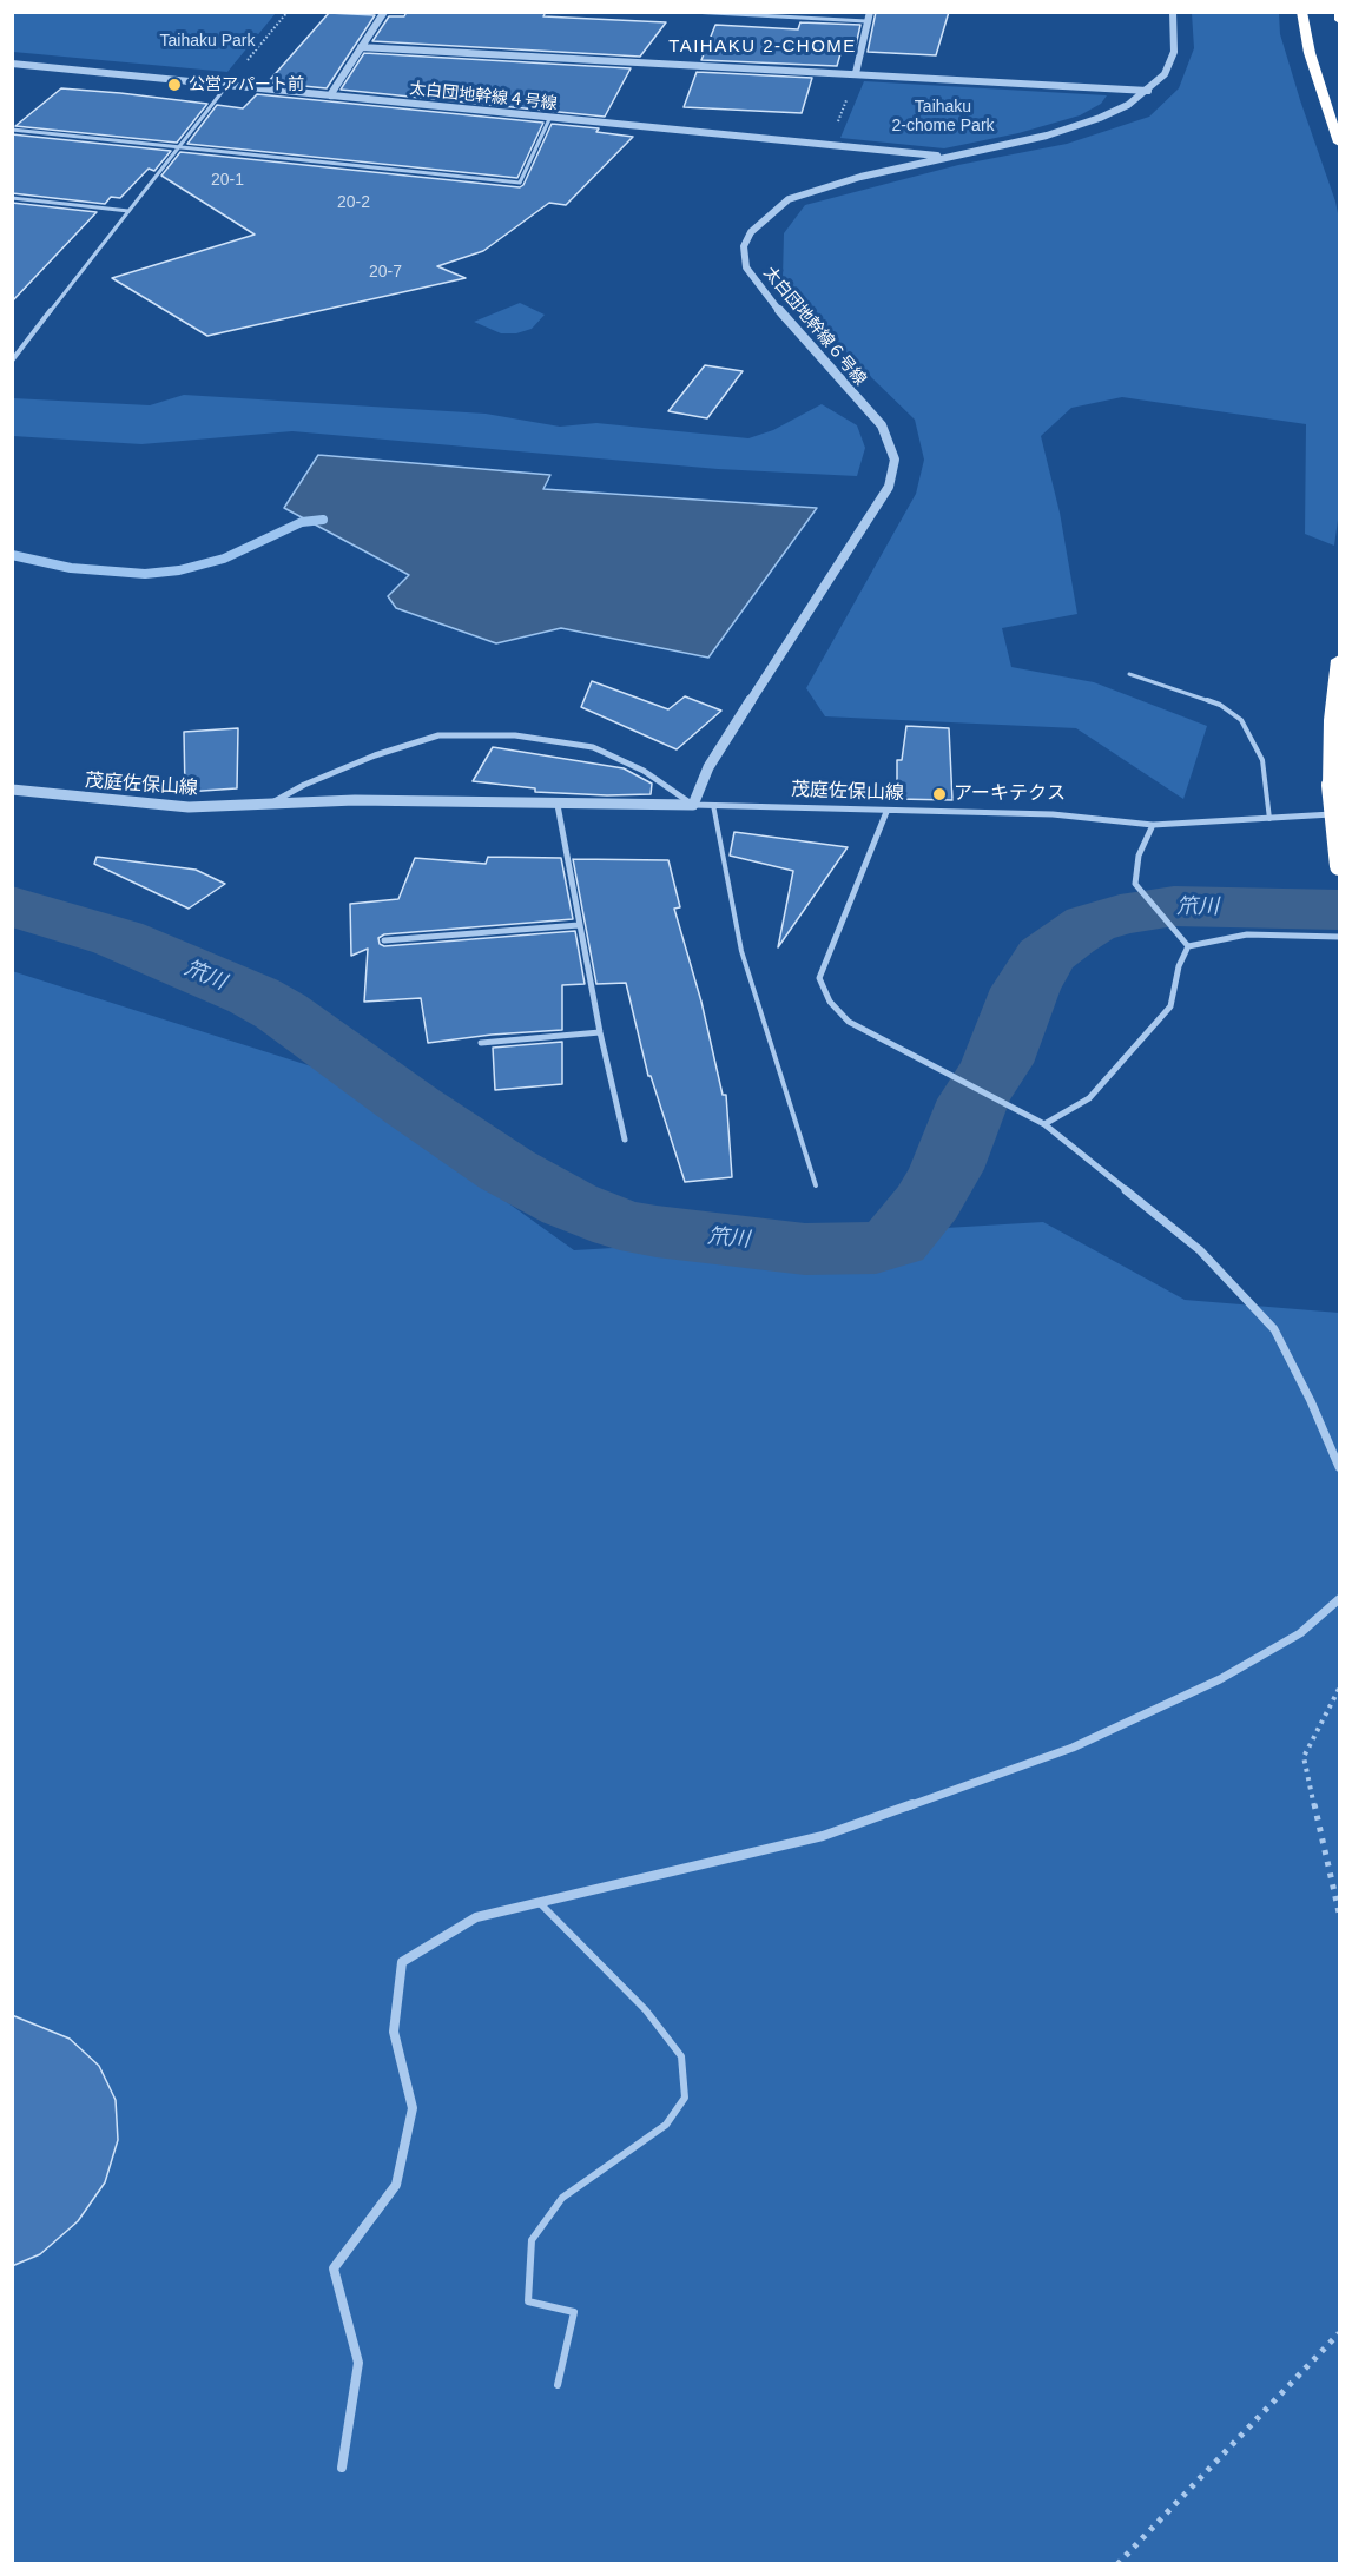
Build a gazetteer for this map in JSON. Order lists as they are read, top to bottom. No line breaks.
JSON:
{"streets":{"street":["太白団地幹線４号線","太白団地幹線６号線","茂庭佐保山線"]},"crossings":[["太白団地幹線４号線","太白団地幹線６号線"],["太白団地幹線６号線","茂庭佐保山線"]],"districts":["TAIHAKU 2-CHOME"],"water":["笊川"],"parks":["Taihaku Park","Taihaku 2-chome Park"],"places":["公営アパート前","アーキテクス"],"house_numbers":["20-1","20-2","20-7"]}
